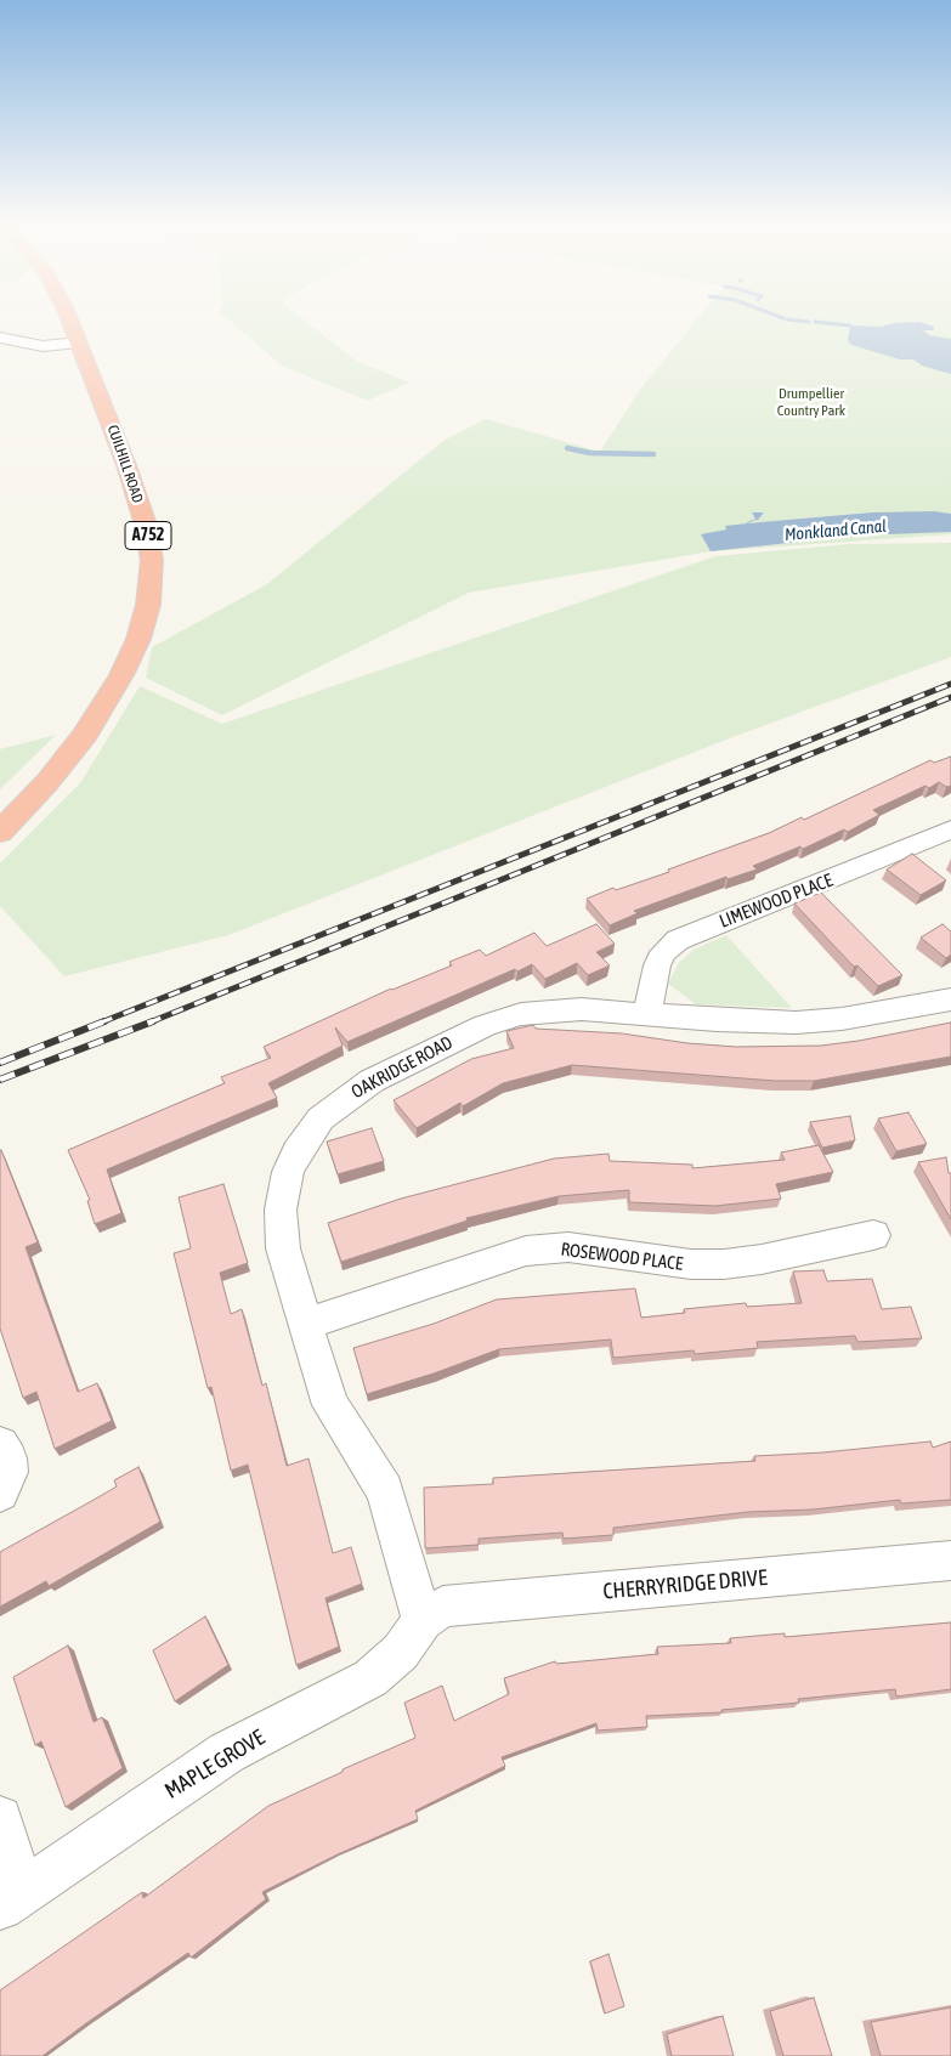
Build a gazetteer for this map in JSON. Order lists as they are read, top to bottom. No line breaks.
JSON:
{"streets":{"main road":["CUILHILL ROAD","A752"],"street":["LIMEWOOD PLACE","OAKRIDGE ROAD","ROSEWOOD PLACE","CHERRYRIDGE DRIVE","MAPLE GROVE"]},"crossings":[["LIMEWOOD PLACE","OAKRIDGE ROAD"],["OAKRIDGE ROAD","ROSEWOOD PLACE"],["OAKRIDGE ROAD","CHERRYRIDGE DRIVE"],["OAKRIDGE ROAD","MAPLE GROVE"],["CHERRYRIDGE DRIVE","MAPLE GROVE"]],"water":["Monkland Canal"],"parks":["Drumpellier Country Park"]}
